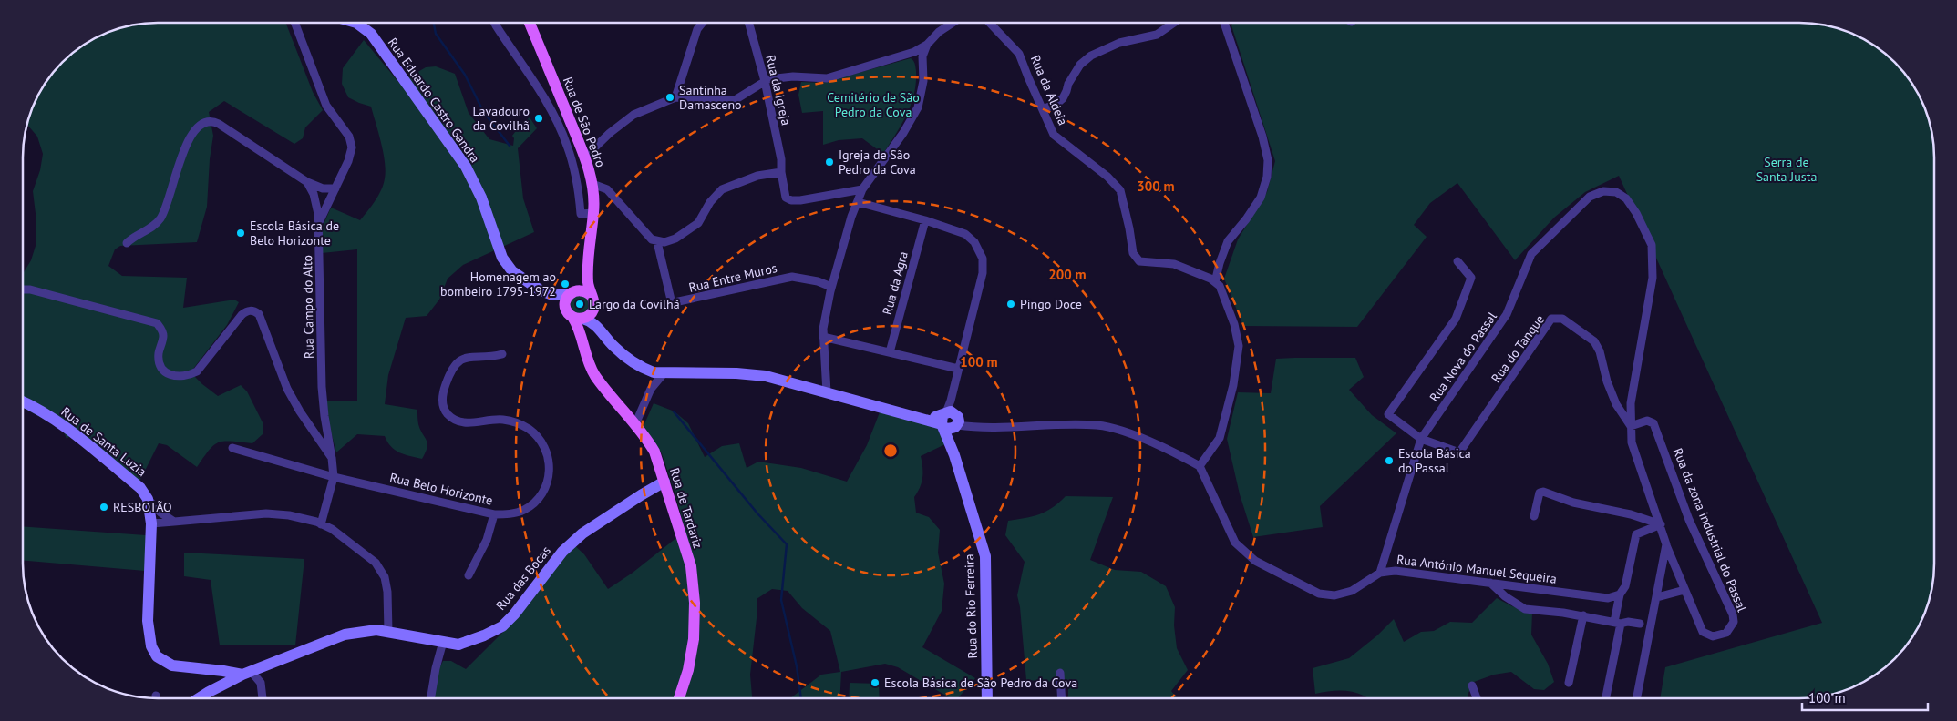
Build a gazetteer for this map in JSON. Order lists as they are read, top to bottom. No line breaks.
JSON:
{"streets":{"main road":["Rua de São Pedro","Rua de Tardariz"],"street":["Rua da Igreja","Rua da Aldeia","Rua Eduardo Castro Gandra","Rua Entre Muros","Rua da Agra","Rua Campo do Alto","Rua do Tanque","Rua Nova do Passal","Rua de Santa Luzia","Rua Belo Horizonte","Rua da zona industrial do Passal","Rua António Manuel Sequeira","Rua das Bocas","Rua do Rio Ferreira"]},"crossings":[["Rua Eduardo Castro Gandra","Rua de São Pedro"],["Rua Eduardo Castro Gandra","Rua de Tardariz"],["Rua de São Pedro","Rua de Tardariz"],["Rua Campo do Alto","Rua Belo Horizonte"],["Rua do Tanque","Rua Nova do Passal"],["Rua do Tanque","Rua da zona industrial do Passal"],["Rua Nova do Passal","Rua da zona industrial do Passal"],["Rua Nova do Passal","Rua António Manuel Sequeira"],["Rua de Tardariz","Rua das Bocas"]],"parks":["Cemitério de São Pedro da Cova","Serra de Santa Justa"],"places":["Santinha Damasceno","Lavadouro da Covilhã","Igreja de São Pedro da Cova","Escola Básica de Belo Horizonte","Homenagem ao bombeiro 1795-1972","Largo da Covilhã","Pingo Doce","Escola Básica do Passal","RESBOTÃO","Escola Básica de São Pedro da Cova"],"scale_bar":"100 m","rings":["300 m","200 m","100 m"]}
